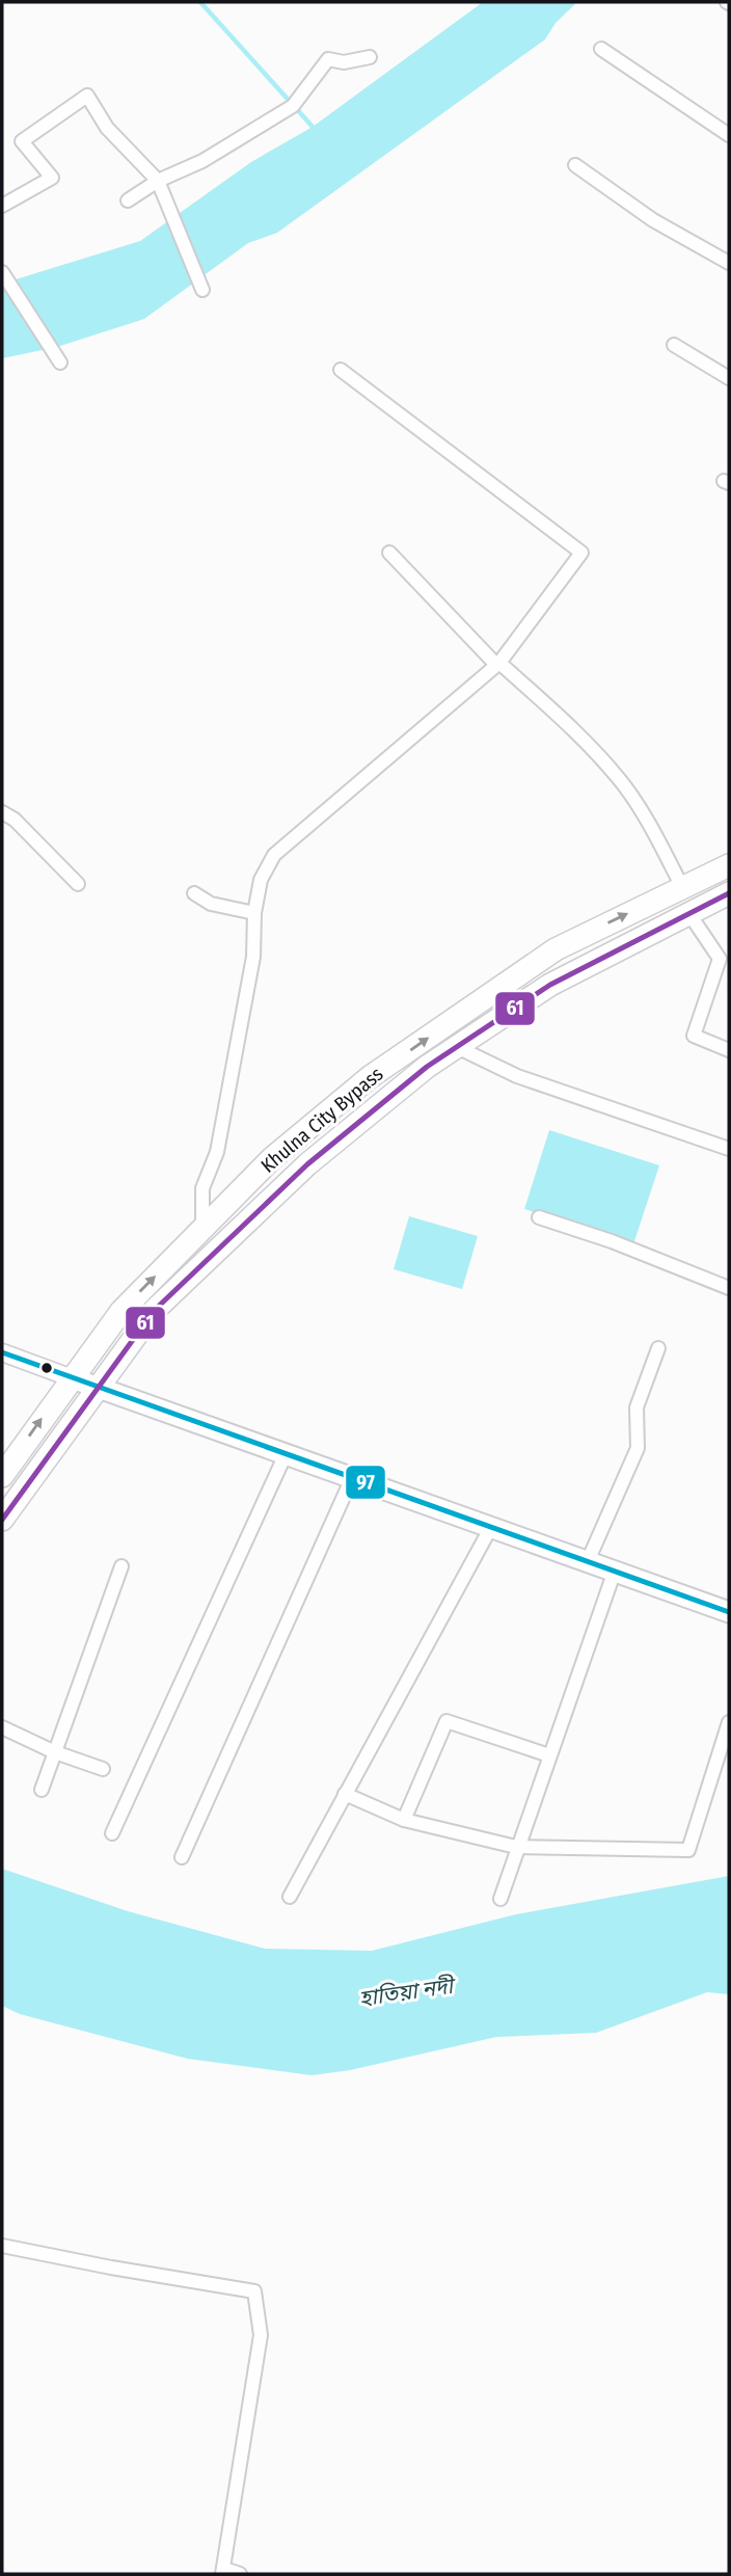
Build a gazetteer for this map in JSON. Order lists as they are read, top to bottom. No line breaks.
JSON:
{"streets":{"highway":["Khulna City Bypass"]},"water":["হাতিয়া নদী"],"lines":["transit line 61","transit line 97"]}
